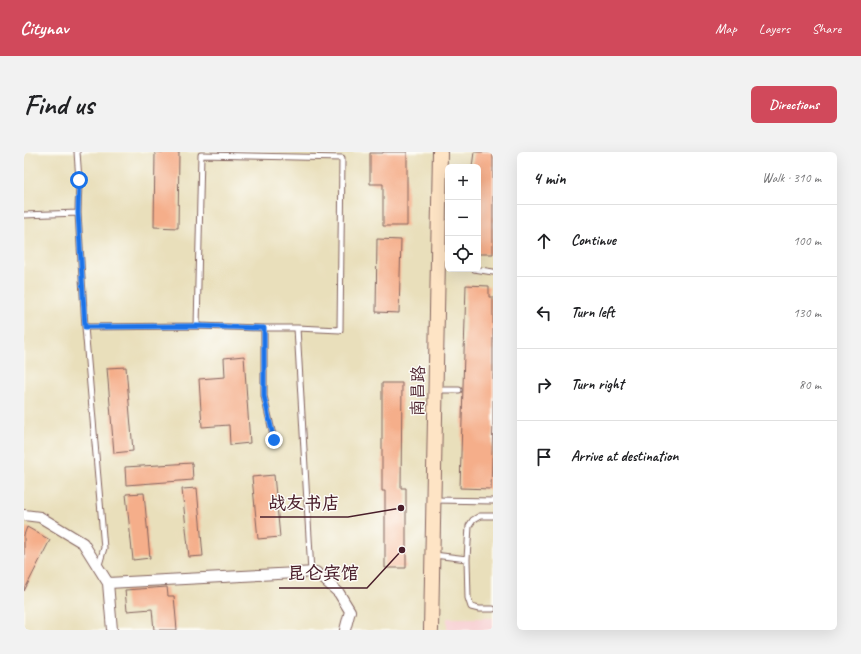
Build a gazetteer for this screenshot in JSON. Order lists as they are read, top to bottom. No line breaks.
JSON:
{"streets":{"main road":["南昌路"]},"places":["战友书店","昆仑宾馆"],"page":{"header":"Citynav","nav":["Map","Layers","Share"],"buttons":"Directions","title":"Find us","heading":["4 min","Walk · 310 m"],"map_buttons":["+","−"],"list":[["Continue","100 m"],["Turn left","130 m"],["Turn right","80 m"],"Arrive at destination"]}}
